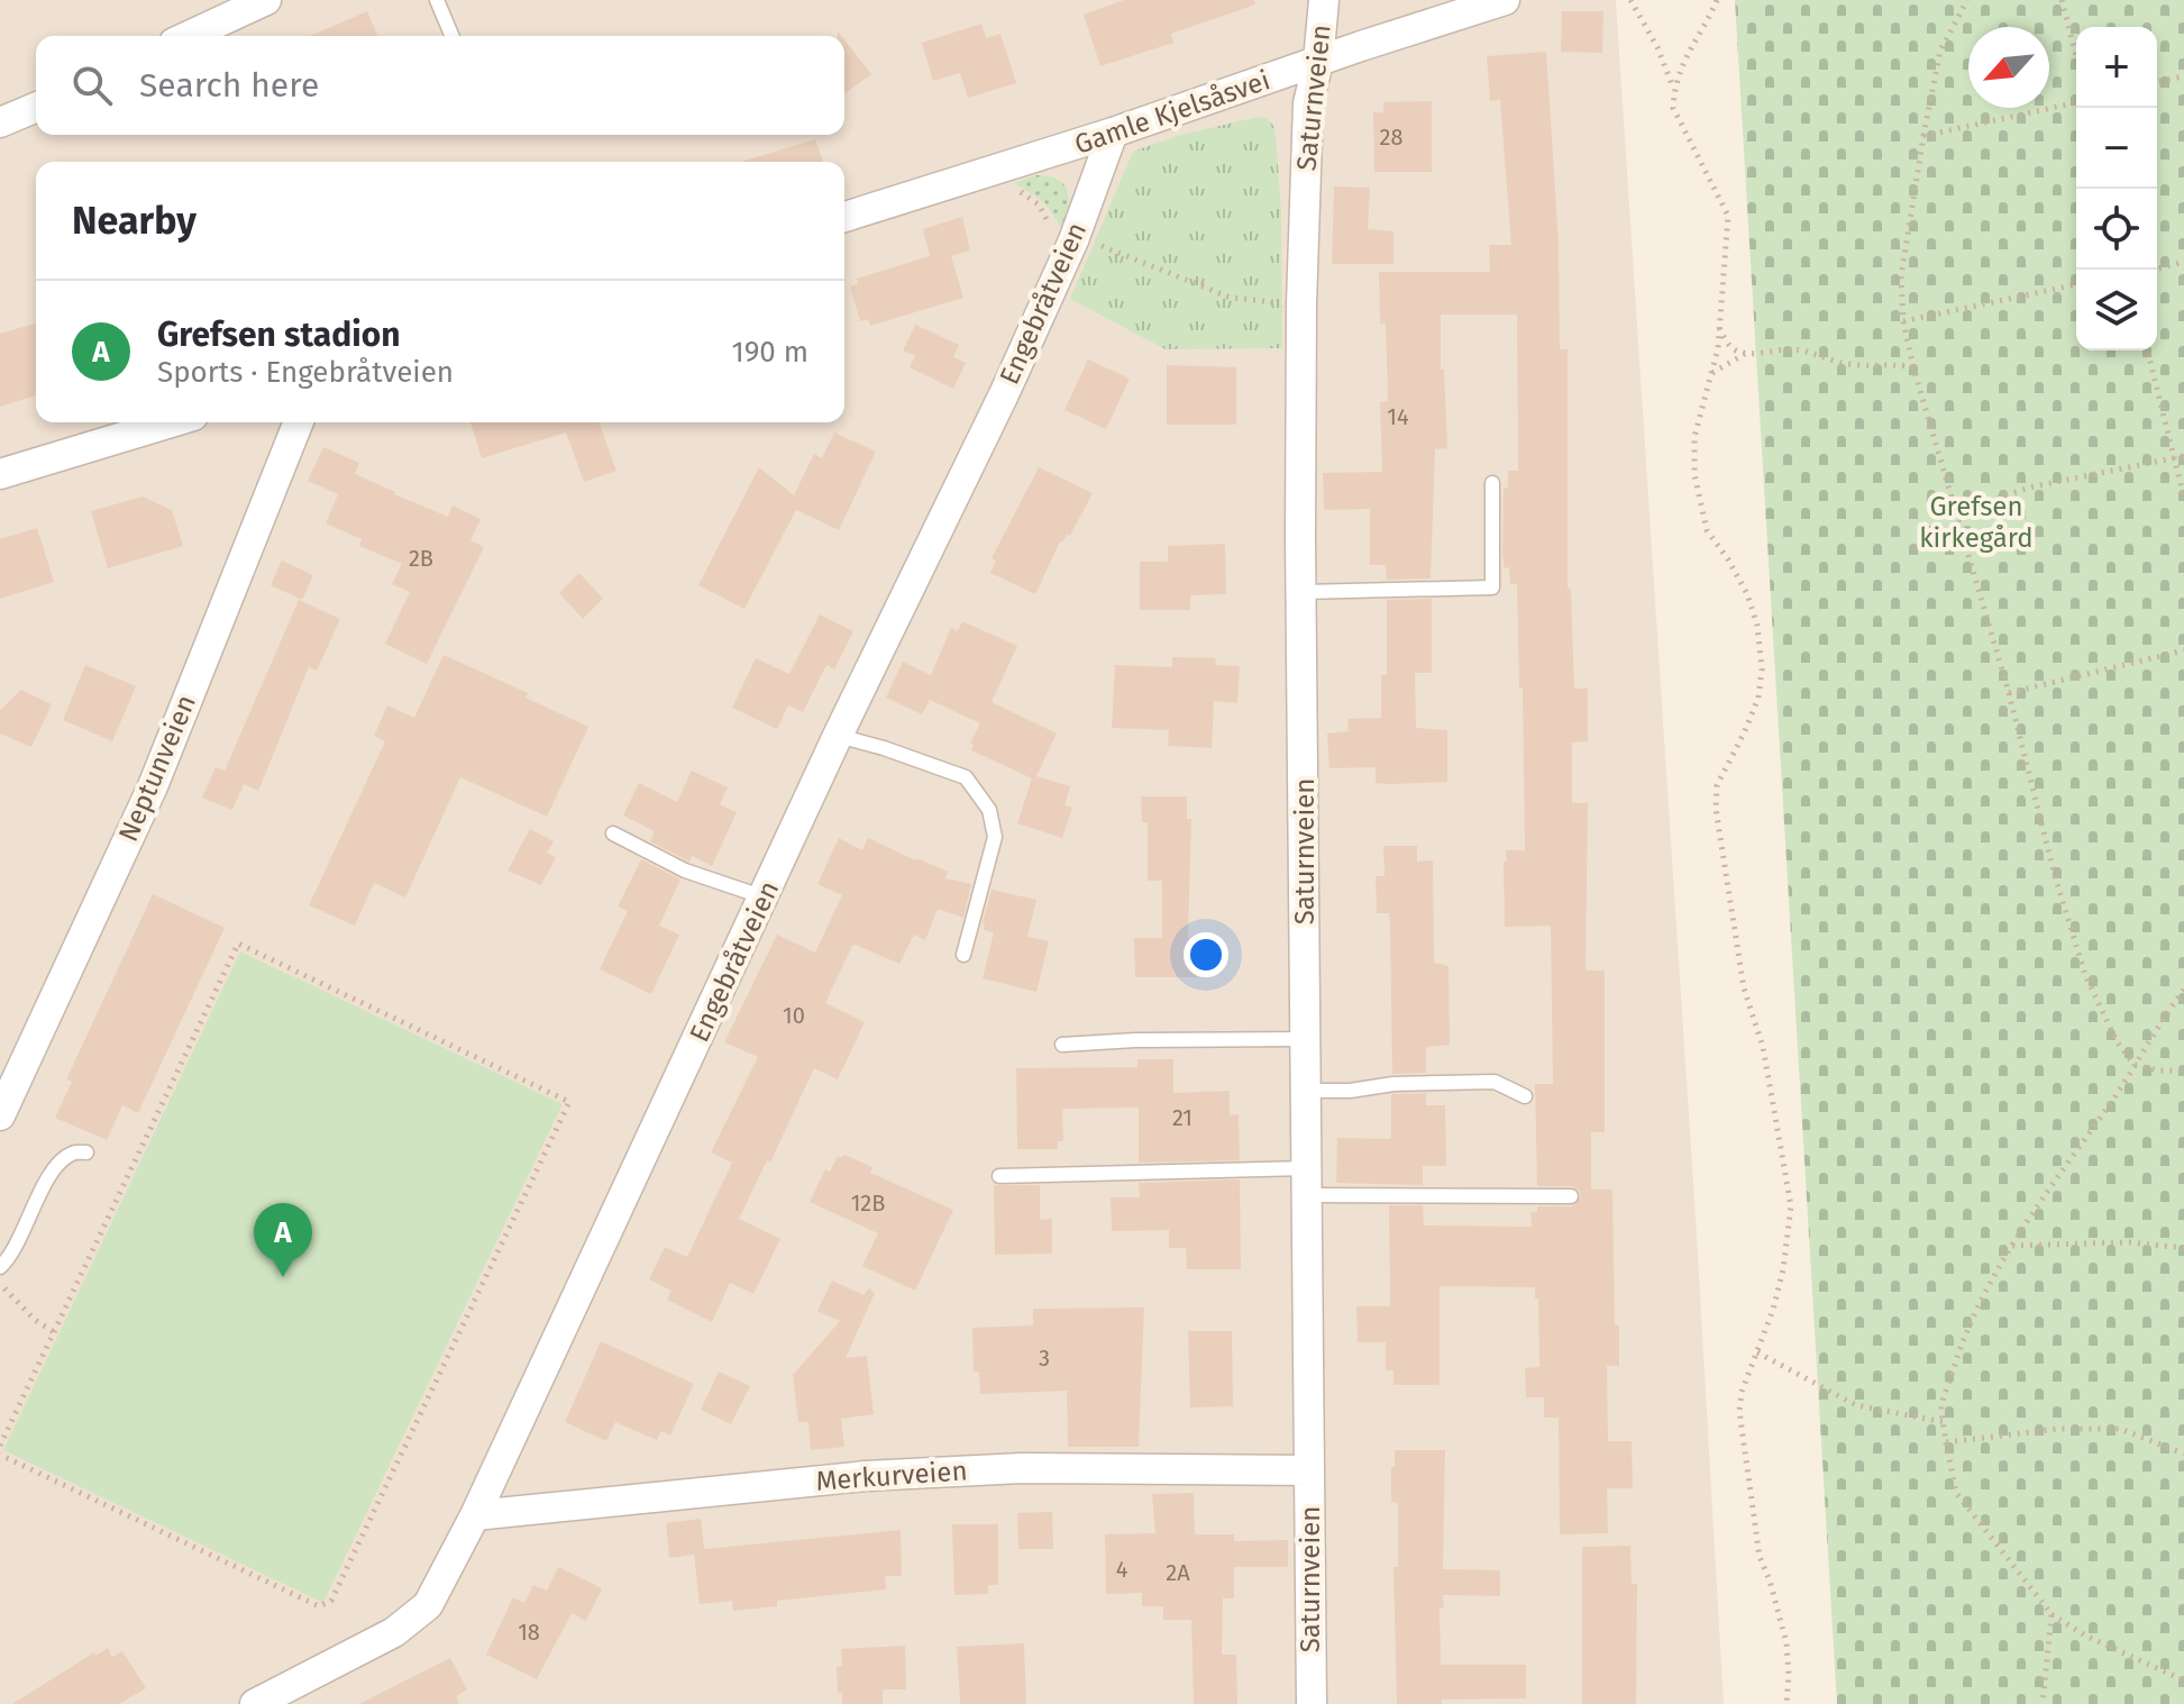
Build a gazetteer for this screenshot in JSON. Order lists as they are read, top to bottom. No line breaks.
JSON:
{"streets":{"street":["Saturnveien","Gamle Kjelsåsvei","Engebråtveien","Neptunveien","Merkurveien"]},"crossings":[["Saturnveien","Gamle Kjelsåsvei"],["Saturnveien","Merkurveien"],["Gamle Kjelsåsvei","Engebråtveien"],["Engebråtveien","Merkurveien"]],"parks":["Grefsen kirkegård"],"house_numbers":["28","14","2B","10","21","12B","3","4","2A","18"],"north":"bottom left","page":{"map_buttons":["+","−"],"search":"Search here","heading":"Nearby","list":[{"mark":"A","name":"Grefsen stadion","note":"Sports · Engebråtveien","value":"190 m"}],"pins":"A"}}
